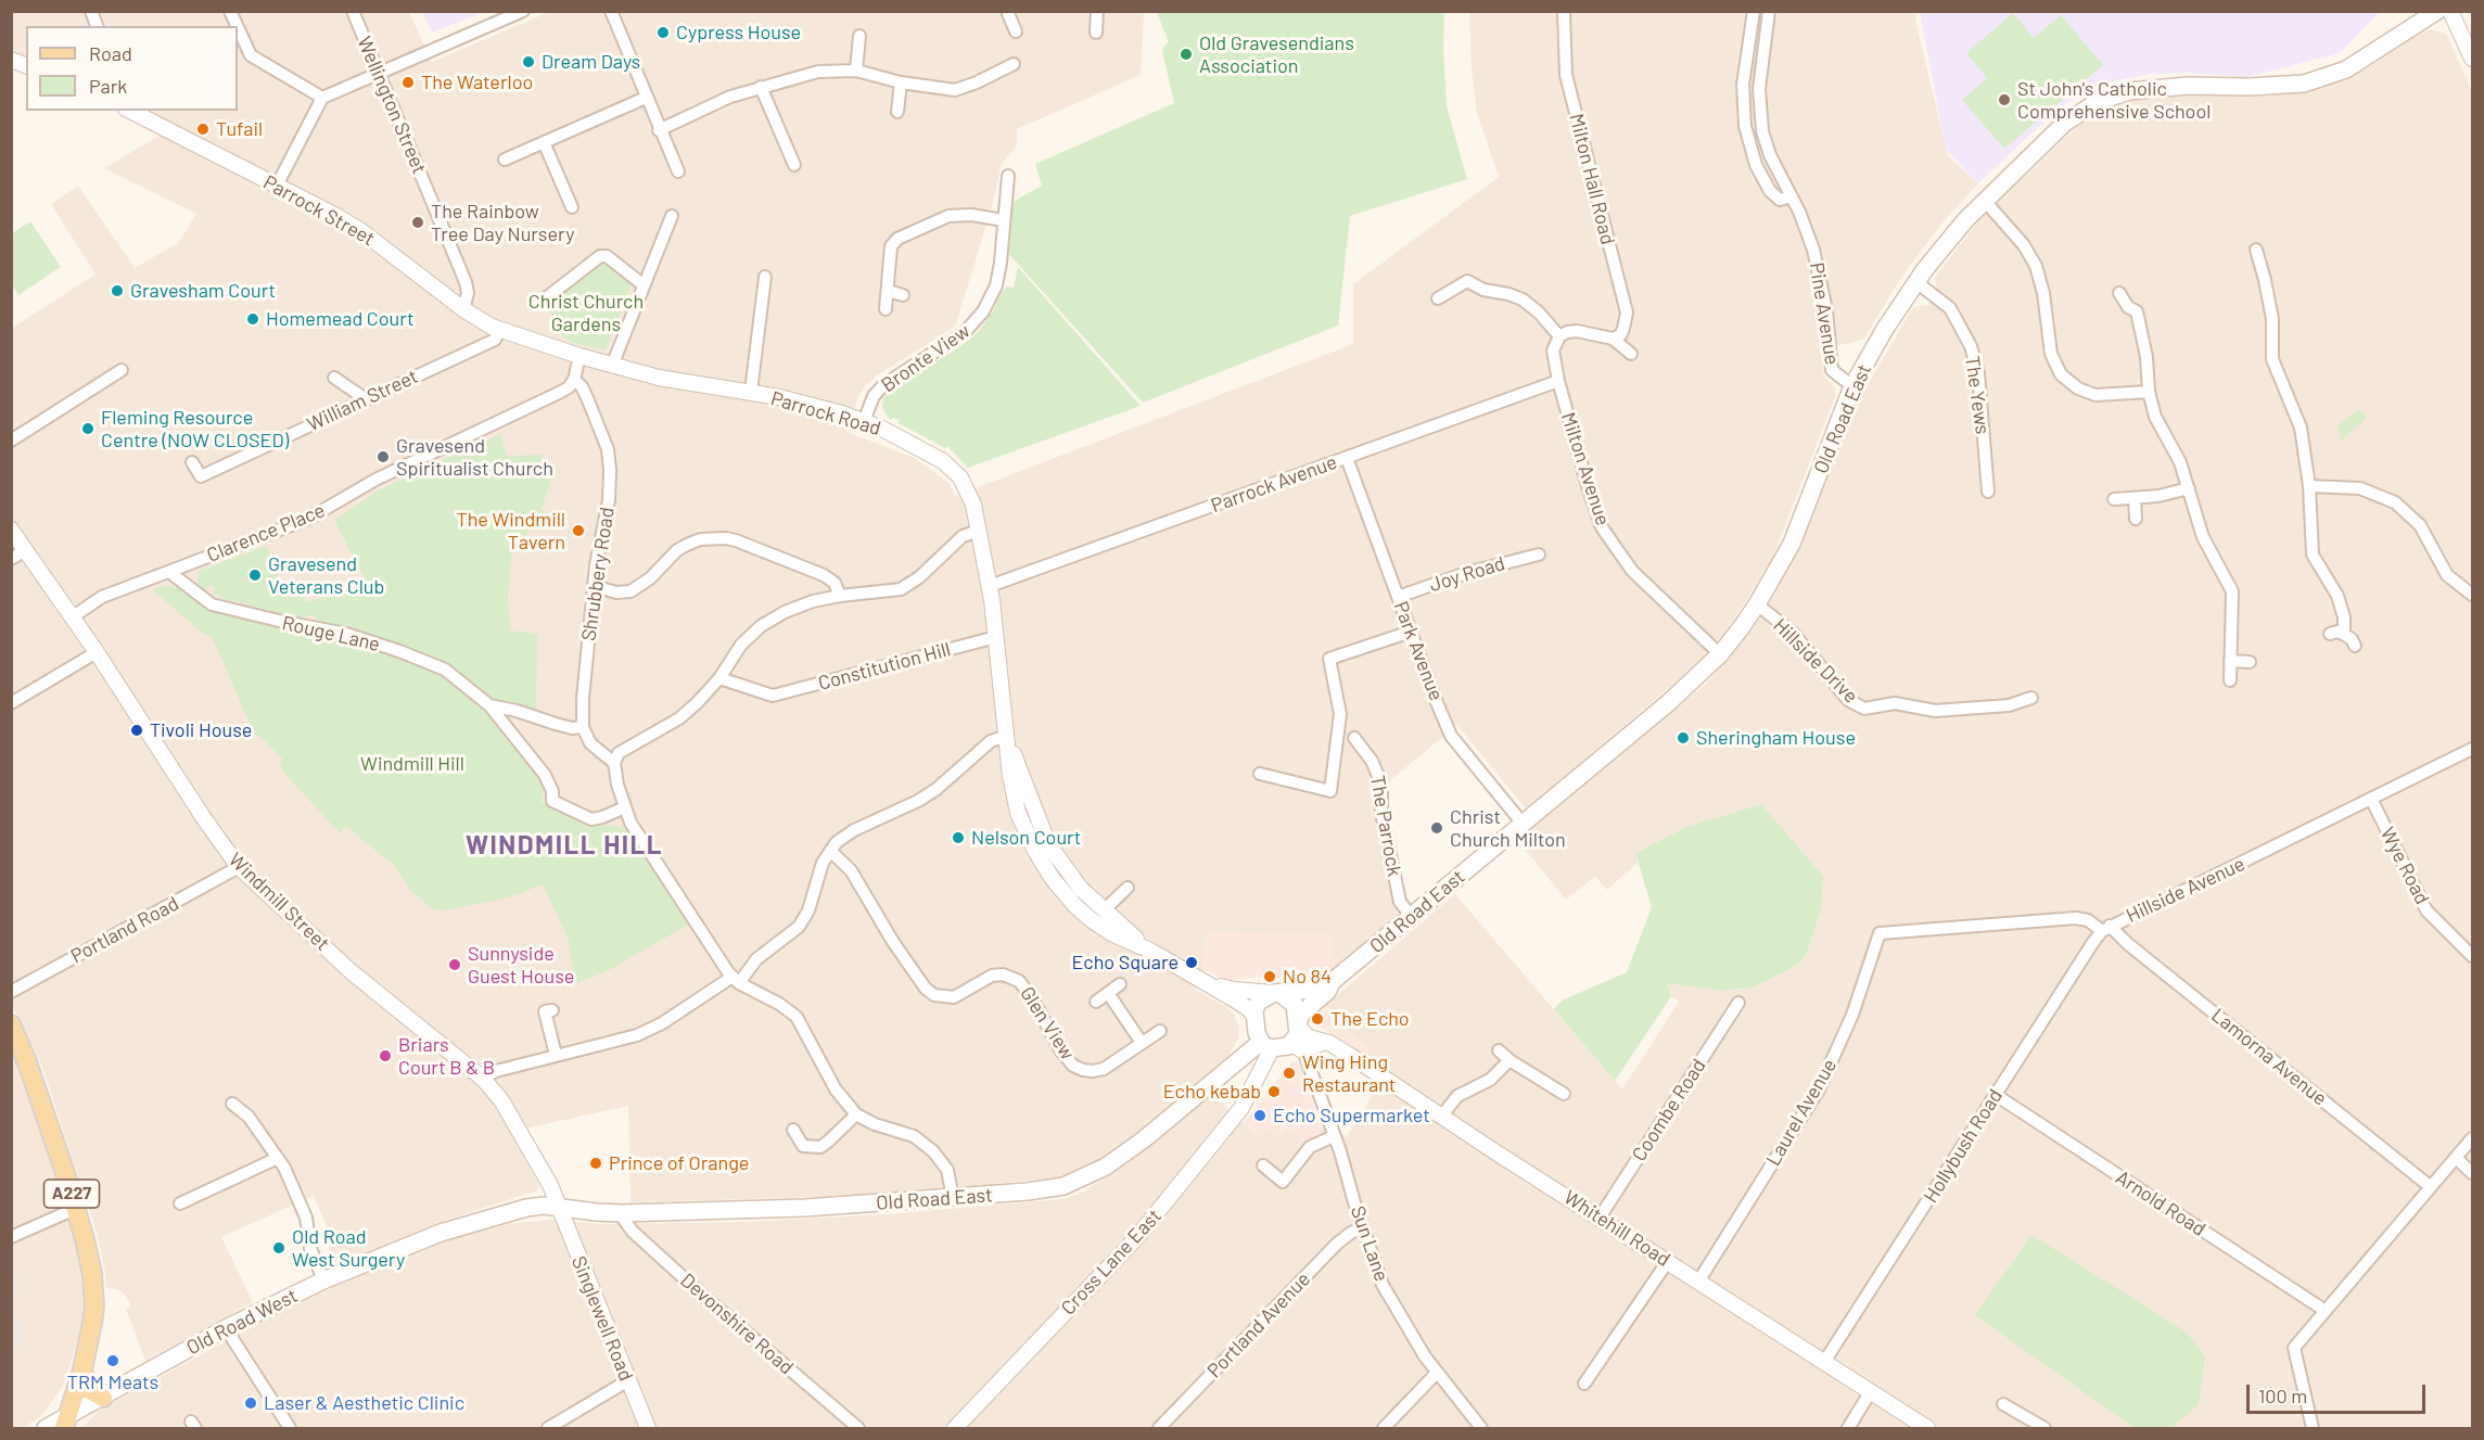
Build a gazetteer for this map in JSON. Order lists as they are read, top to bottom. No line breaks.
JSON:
{"streets":{"main road":["Old Road East","A227","Old Road West"],"street":["Wellington Street","Milton Hall Road","Parrock Street","Pine Avenue","Bronte View","The Yews","William Street","Parrock Road","Milton Avenue","Parrock Avenue","Clarence Place","Shrubbery Road","Joy Road","Rouge Lane","Park Avenue","Hillside Drive","Constitution Hill","The Parrock","Wye Road","Hillside Avenue","Windmill Street","Portland Road","Glen View","Lamorna Avenue","Coombe Road","Laurel Avenue","Hollybush Road","Arnold Road","Whitehill Road","Sun Lane","Cross Lane East","Singlewell Road","Devonshire Road","Portland Avenue"]},"crossings":[["Wellington Street","Parrock Street"],["Parrock Street","William Street"],["Parrock Street","Parrock Road"],["Pine Avenue","Old Road East"],["Bronte View","Parrock Road"],["The Yews","Old Road East"],["William Street","Parrock Road"],["Parrock Road","Old Road East"],["Parrock Road","Parrock Avenue"],["Parrock Road","Constitution Hill"],["Parrock Road","Sun Lane"],["Parrock Road","Cross Lane East"],["Old Road East","Milton Avenue"],["Old Road East","Park Avenue"],["Old Road East","Hillside Drive"],["Old Road East","The Parrock"],["Old Road East","Windmill Street"],["Old Road East","Sun Lane"],["Old Road East","Cross Lane East"],["Old Road East","Singlewell Road"],["Old Road East","Old Road West"],["Old Road East","Devonshire Road"],["Milton Avenue","Parrock Avenue"],["Parrock Avenue","Park Avenue"],["Clarence Place","Shrubbery Road"],["Clarence Place","Rouge Lane"],["Clarence Place","Windmill Street"],["Shrubbery Road","Rouge Lane"],["Joy Road","Park Avenue"],["Wye Road","Hillside Avenue"],["Hillside Avenue","Lamorna Avenue"],["Hillside Avenue","Laurel Avenue"],["Hillside Avenue","Hollybush Road"],["Windmill Street","Portland Road"],["Windmill Street","Singlewell Road"],["Windmill Street","Old Road West"],["Lamorna Avenue","Hollybush Road"],["Coombe Road","Whitehill Road"],["Laurel Avenue","Whitehill Road"],["Hollybush Road","Arnold Road"],["Hollybush Road","Whitehill Road"],["A227","Old Road West"],["Sun Lane","Cross Lane East"],["Sun Lane","Portland Avenue"],["Singlewell Road","Old Road West"]],"districts":["WINDMILL HILL"],"parks":["Christ Church Gardens","Windmill Hill"],"places":["Cypress House","Old Gravesendians Association","Dream Days","The Waterloo","St John's Catholic Comprehensive School","Tufail","The Rainbow Tree Day Nursery","Gravesham Court","Homemead Court","Fleming Resource Centre (NOW CLOSED)","Gravesend Spiritualist Church","The Windmill Tavern","Gravesend Veterans Club","Tivoli House","Sheringham House","Christ Church Milton","Nelson Court","Echo Square","Sunnyside Guest House","No 84","The Echo","Briars Court B & B","Wing Hing Restaurant","Echo kebab","Echo Supermarket","Prince of Orange","Old Road West Surgery","TRM Meats","Laser & Aesthetic Clinic"],"legend":["Road","Park"],"scale_bar":"100 m"}
